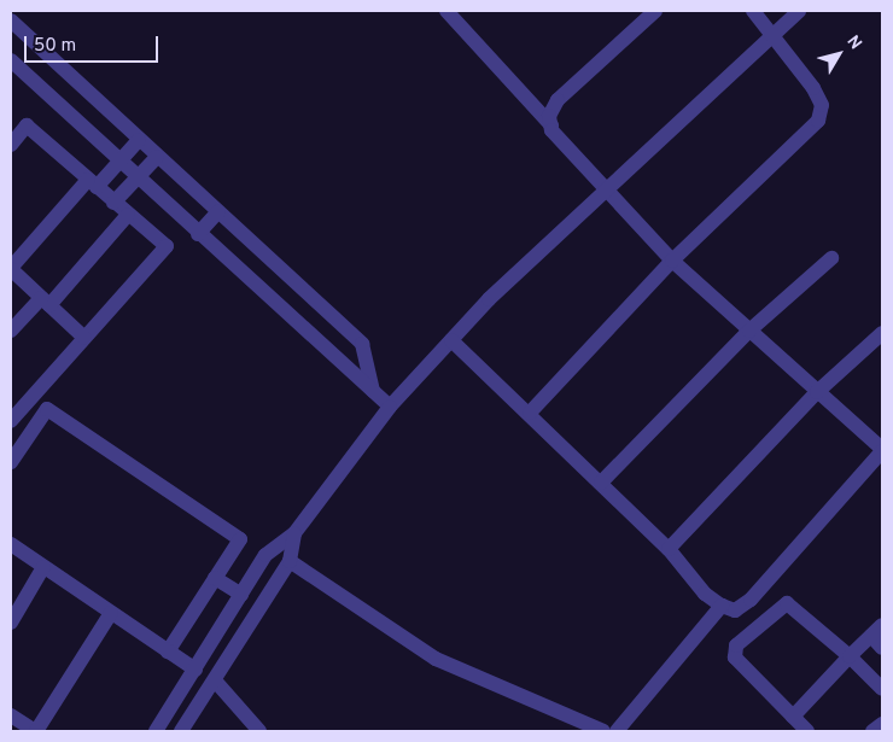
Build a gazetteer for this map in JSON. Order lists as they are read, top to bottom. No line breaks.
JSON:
{"scale_bar":"50 m","north":"top right"}
